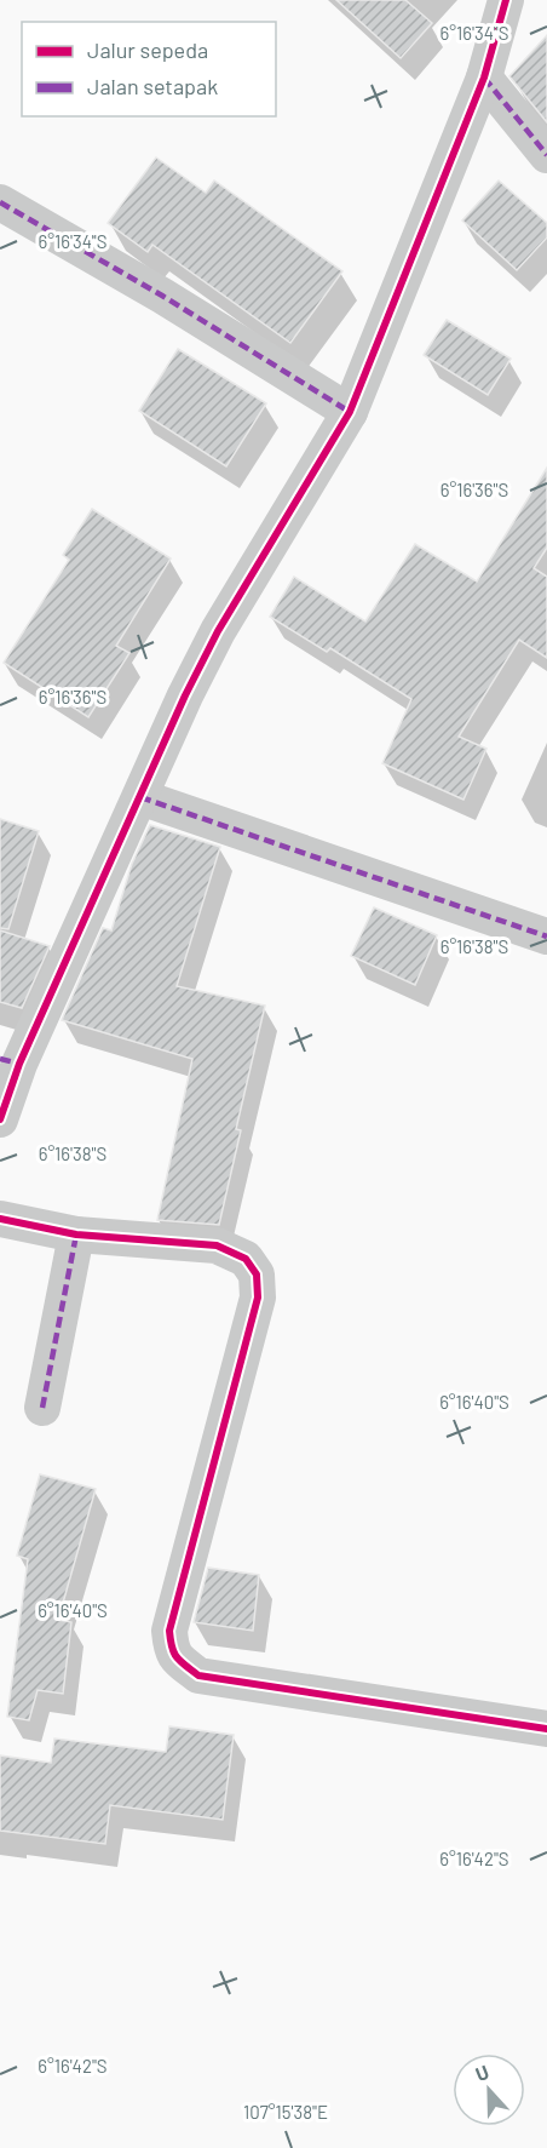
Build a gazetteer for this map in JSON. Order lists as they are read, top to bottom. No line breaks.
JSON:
{"legend":["Jalur sepeda","Jalan setapak"],"north":"top","coordinates":["6°16'34\"S","6°16'36\"S","6°16'38\"S","6°16'40\"S","6°16'42\"S","107°15'38\"E"]}
